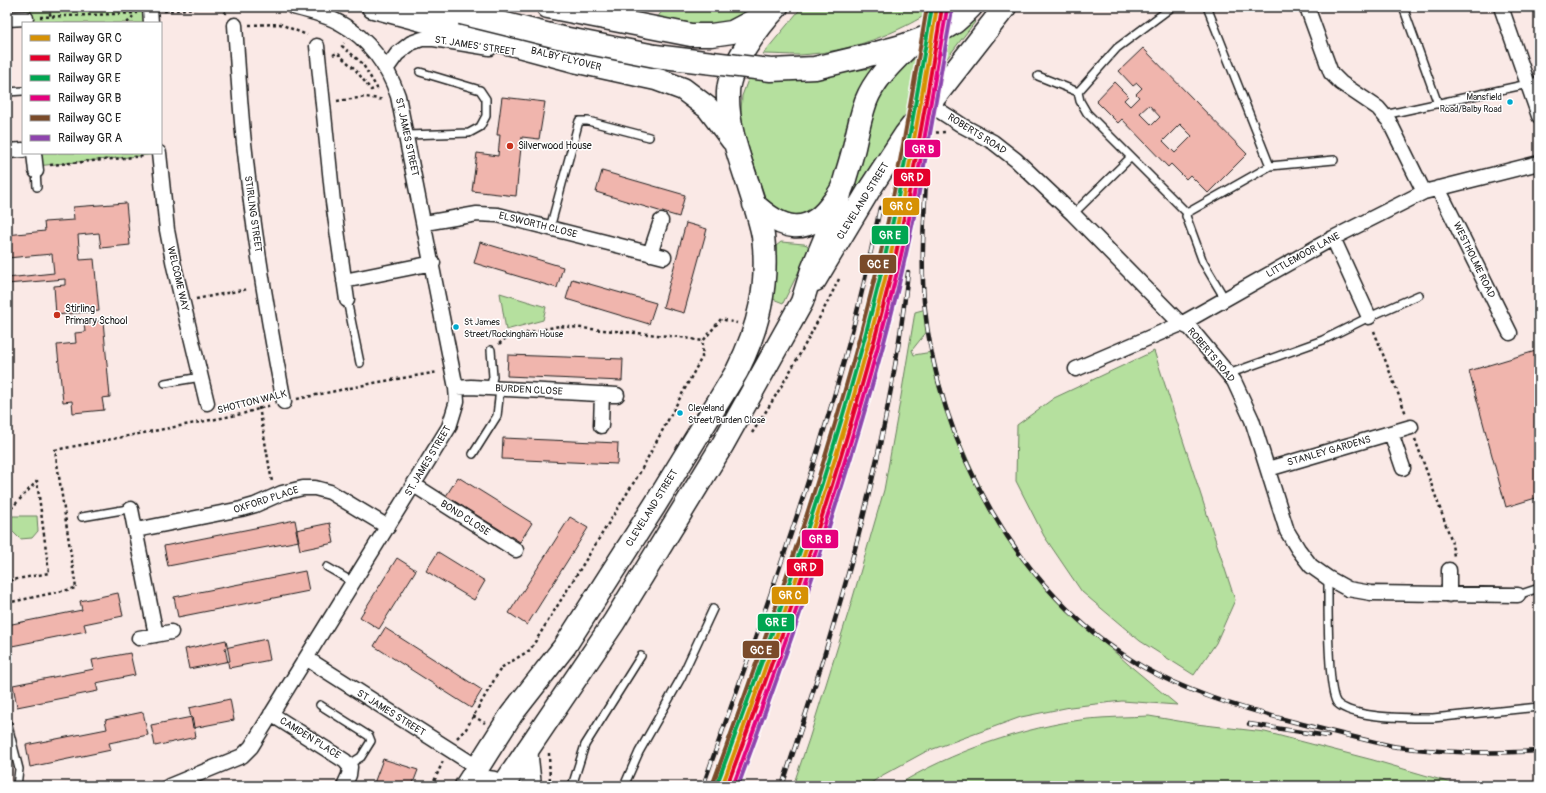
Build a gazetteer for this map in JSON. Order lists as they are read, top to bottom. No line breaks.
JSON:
{"streets":{"main road":["BALBY FLYOVER","CLEVELAND STREET"],"street":["ST. JAMES' STREET","ROBERTS ROAD","ST. JAMES STREET","STIRLING STREET","ELSWORTH CLOSE","LITTLEMOOR LANE","WESTHOLME ROAD","WELCOME WAY","BURDEN CLOSE","STANLEY GARDENS","OXFORD PLACE","BOND CLOSE","ST JAMES STREET","CAMDEN PLACE"],"path":["SHOTTON WALK"]},"crossings":[["ST. JAMES' STREET","BALBY FLYOVER"],["ST. JAMES' STREET","ST. JAMES STREET"],["BALBY FLYOVER","CLEVELAND STREET"],["ROBERTS ROAD","CLEVELAND STREET"],["ROBERTS ROAD","LITTLEMOOR LANE"],["ROBERTS ROAD","STANLEY GARDENS"],["ST. JAMES STREET","ELSWORTH CLOSE"],["ST. JAMES STREET","BURDEN CLOSE"],["ST. JAMES STREET","SHOTTON WALK"],["ST. JAMES STREET","OXFORD PLACE"],["ST. JAMES STREET","BOND CLOSE"],["ST. JAMES STREET","ST JAMES STREET"],["ST. JAMES STREET","CAMDEN PLACE"],["CLEVELAND STREET","ST JAMES STREET"],["STIRLING STREET","SHOTTON WALK"],["LITTLEMOOR LANE","WESTHOLME ROAD"]],"places":["Mansfield Road/Balby Road","Silverwood House","Stirling Primary School","St James Street/Rockingham House","Cleveland Street/Burden Close"],"legend":["Railway GR C","Railway GR D","Railway GR E","Railway GR B","Railway GC E","Railway GR A"]}
